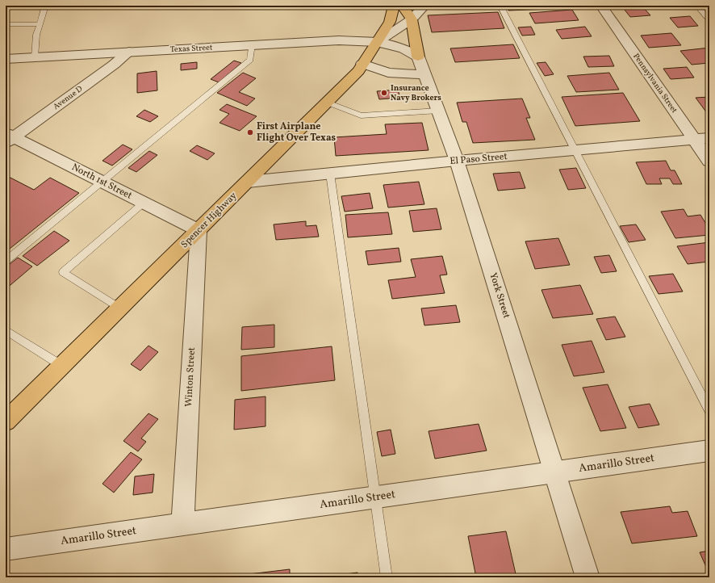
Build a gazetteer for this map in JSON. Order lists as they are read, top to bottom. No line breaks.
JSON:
{"streets":{"main road":["Spencer Highway"],"street":["Texas Street","Pennsylvania Street","Avenue D","El Paso Street","North 1st Street","York Street","Winton Street","Amarillo Street"]},"crossings":[["Texas Street","Avenue D"],["Texas Street","Spencer Highway"],["Pennsylvania Street","El Paso Street"],["Avenue D","North 1st Street"],["El Paso Street","Spencer Highway"],["El Paso Street","York Street"],["North 1st Street","Spencer Highway"],["North 1st Street","Winton Street"],["Spencer Highway","Winton Street"],["York Street","Amarillo Street"],["Winton Street","Amarillo Street"]],"places":["Insurance Navy Brokers","First Airplane Flight Over Texas"]}
